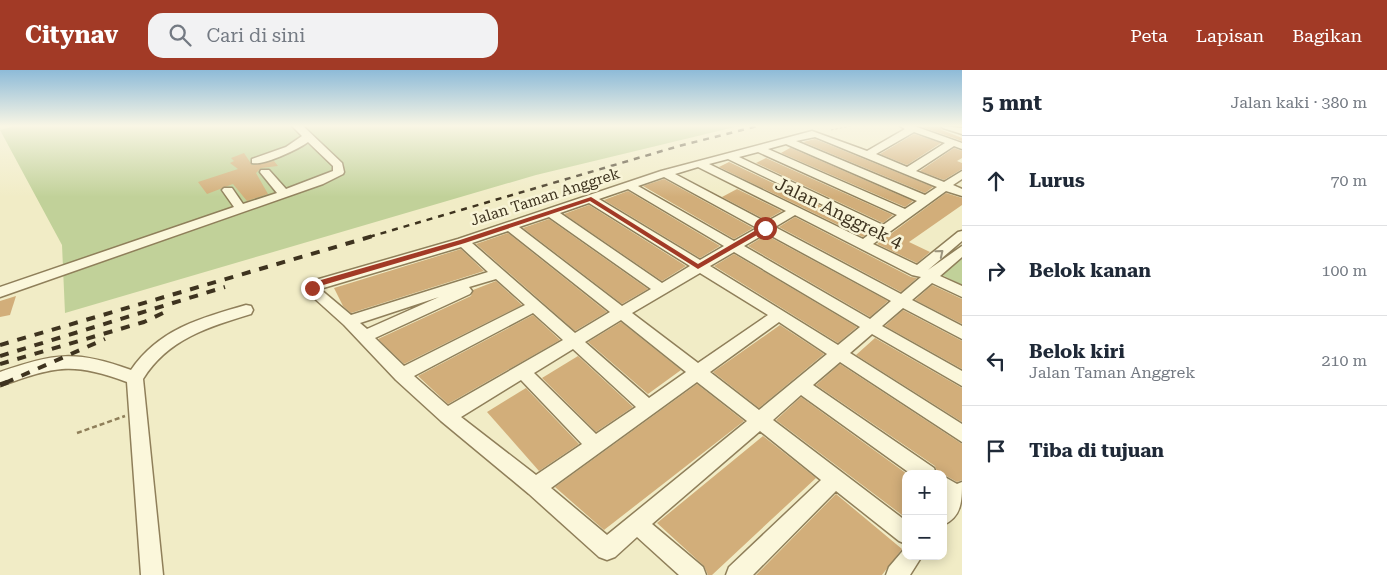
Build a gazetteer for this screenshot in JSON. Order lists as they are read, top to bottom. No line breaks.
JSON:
{"streets":{"street":["Jalan Taman Anggrek","Jalan Anggrek 4"]},"crossings":[["Jalan Taman Anggrek","Jalan Anggrek 4"]],"page":{"header":"Citynav","search":"Cari di sini","nav":["Peta","Lapisan","Bagikan"],"heading":["5 mnt","Jalan kaki · 380 m"],"list":[["Lurus","70 m"],["Belok kanan","100 m"],["Belok kiri","Jalan Taman Anggrek","210 m"],"Tiba di tujuan"],"map_buttons":["+","−"]}}
